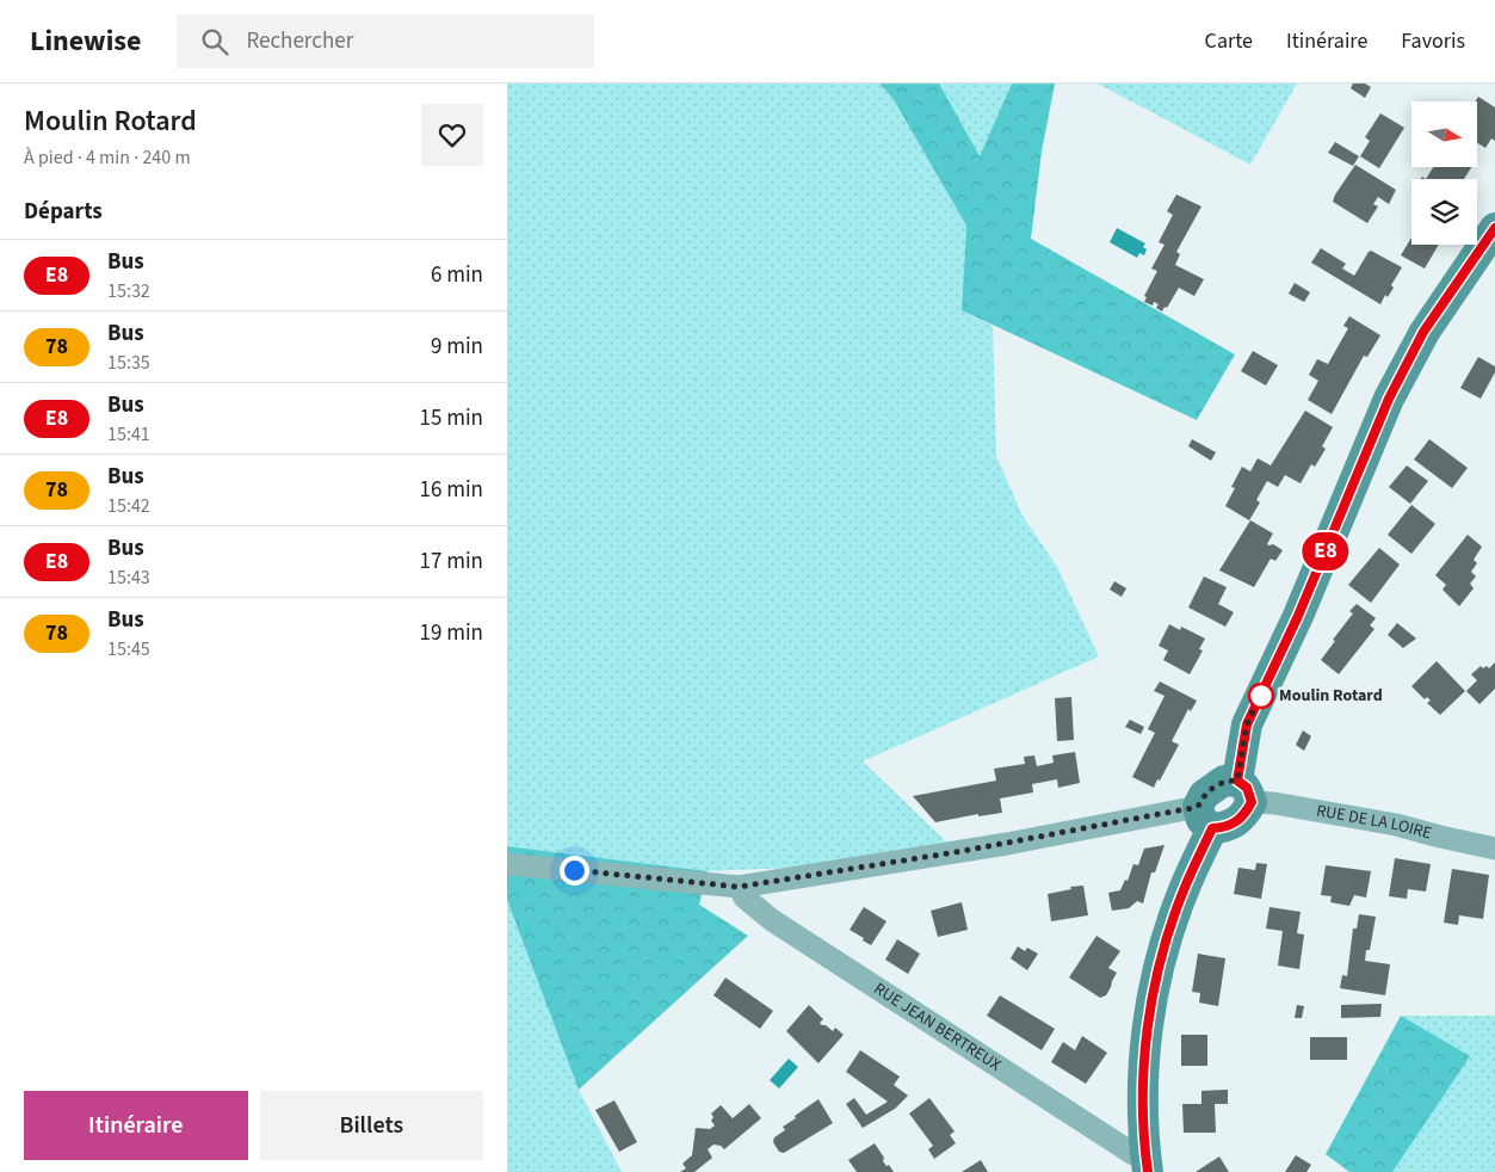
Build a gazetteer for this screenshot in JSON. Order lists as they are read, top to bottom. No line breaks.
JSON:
{"streets":{"street":["RUE DE LA LOIRE","RUE JEAN BERTREUX"]},"places":["Moulin Rotard"],"lines":["bus line E8"],"north":"right","page":{"header":"Linewise","search":"Rechercher","nav":["Carte","Itinéraire","Favoris"],"heading":[["Moulin Rotard","À pied · 4 min · 240 m"],"Départs"],"on_map":"E8","list":[{"mark":"E8","name":"Bus","note":"15:32","value":"6 min"},{"mark":"78","name":"Bus","note":"15:35","value":"9 min"},{"mark":"E8","name":"Bus","note":"15:41","value":"15 min"},{"mark":"78","name":"Bus","note":"15:42","value":"16 min"},{"mark":"E8","name":"Bus","note":"15:43","value":"17 min"},{"mark":"78","name":"Bus","note":"15:45","value":"19 min"}],"buttons":["Itinéraire","Billets"]}}
